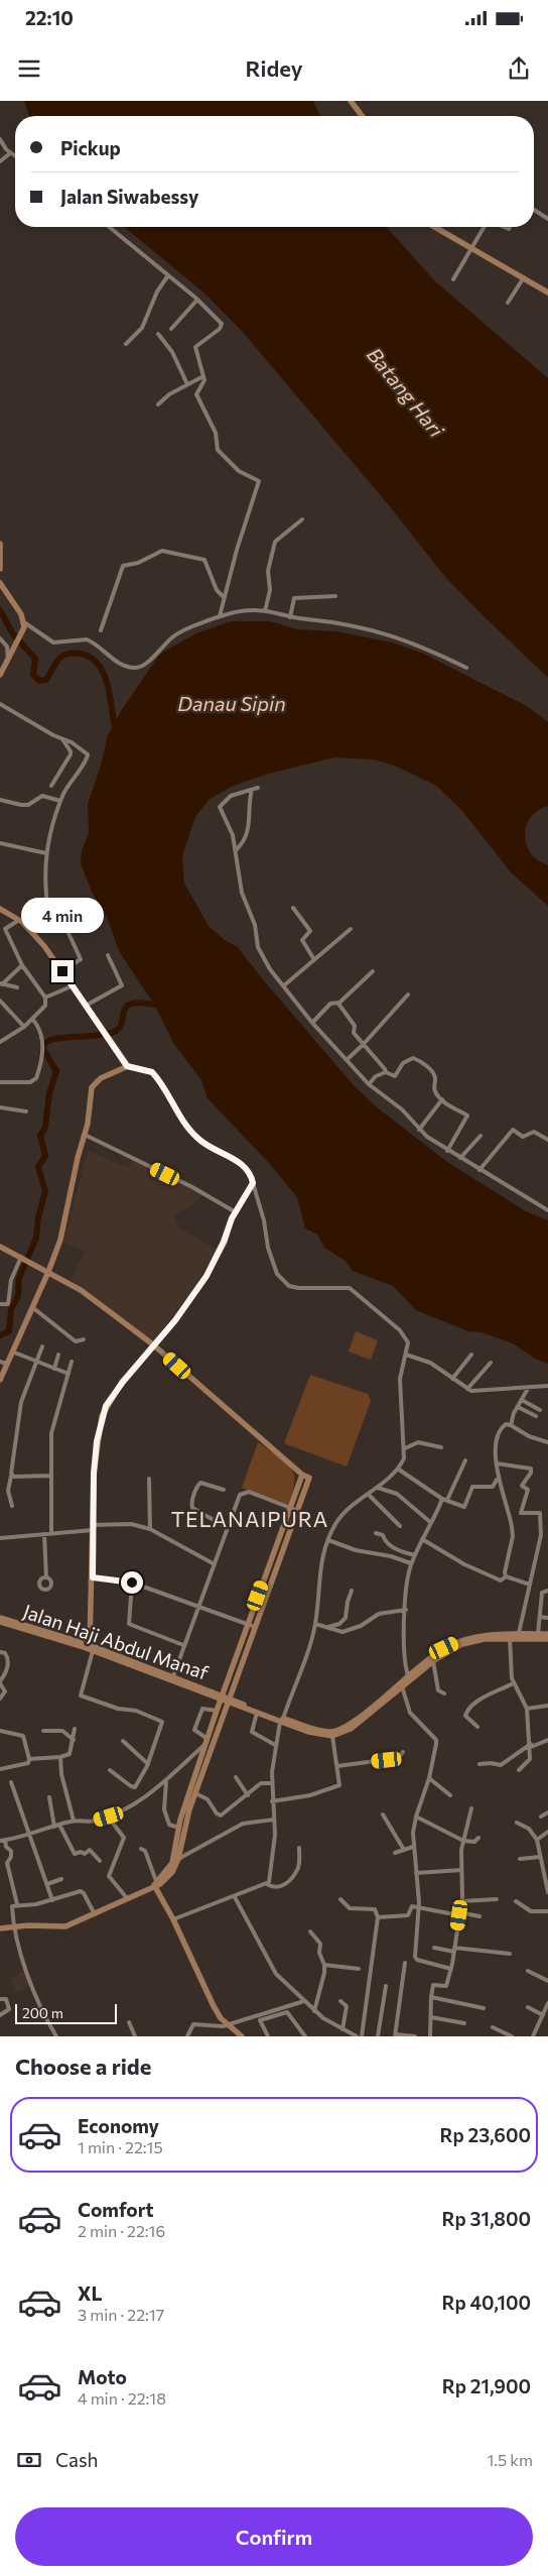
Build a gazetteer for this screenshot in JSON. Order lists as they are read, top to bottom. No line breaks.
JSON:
{"streets":{"main road":["Jalan Haji Abdul Manaf"]},"districts":["TELANAIPURA"],"water":["Batang Hari","Danau Sipin"],"scale_bar":"200 m","page":{"status":"22:10","header":"Ridey","banner":["Pickup","Jalan Siwabessy"],"bubble":"4 min","scale":"200 m","heading":"Choose a ride","list":[{"name":"Economy","note":"1 min · 22:15","value":"Rp 23,600"},{"name":"Comfort","note":"2 min · 22:16","value":"Rp 31,800"},{"name":"XL","note":"3 min · 22:17","value":"Rp 40,100"},{"name":"Moto","note":"4 min · 22:18","value":"Rp 21,900"}],"pay":["Cash","1.5 km"],"buttons":"Confirm"}}
